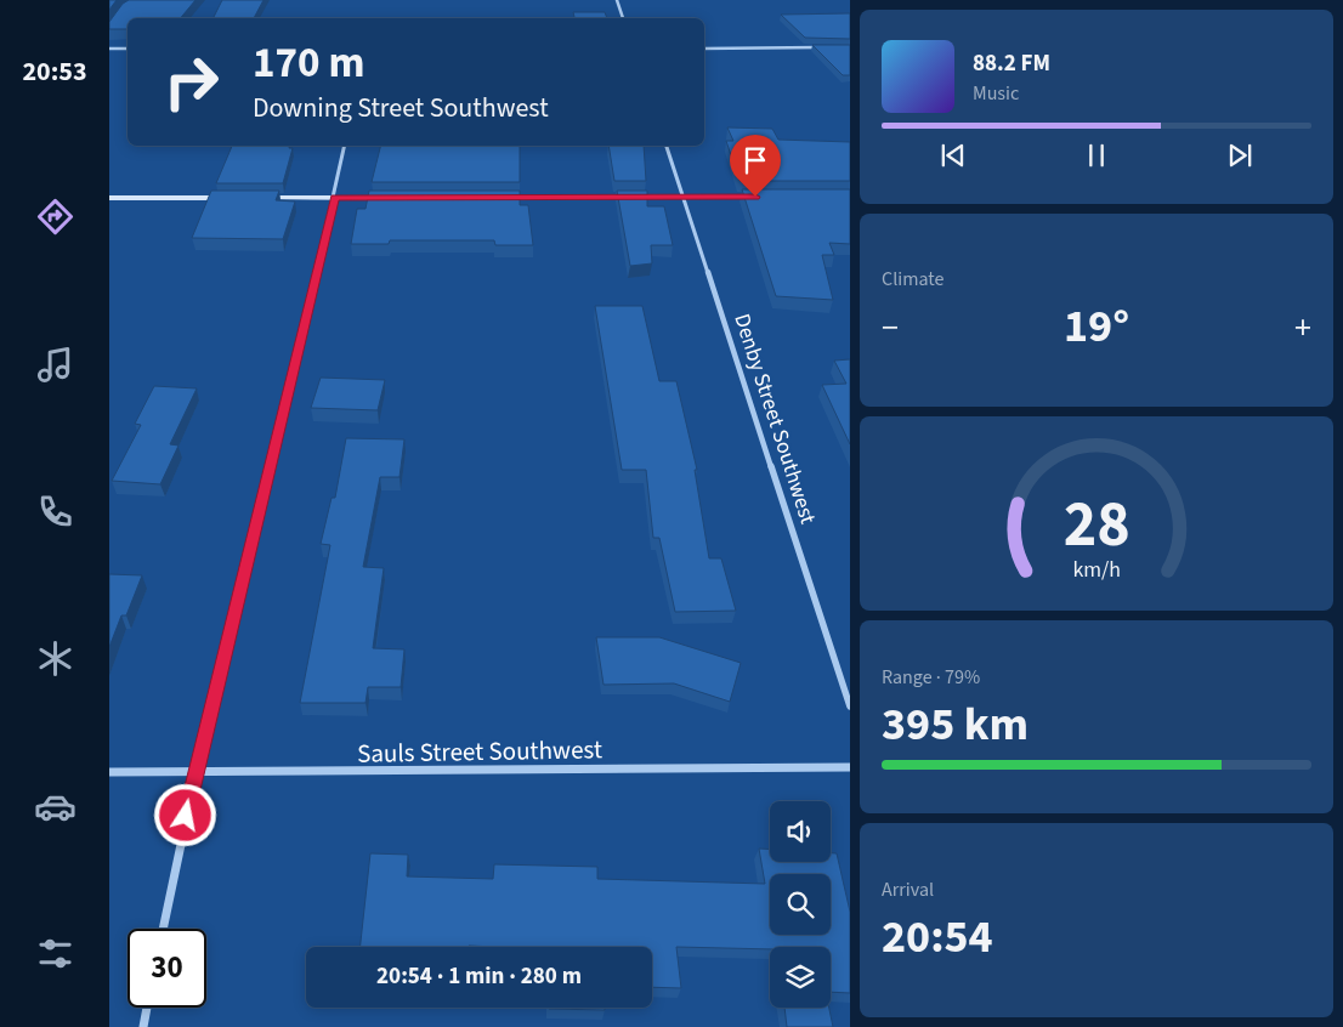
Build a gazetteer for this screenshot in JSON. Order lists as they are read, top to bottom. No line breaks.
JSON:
{"streets":{"street":["Denby Street Southwest","Sauls Street Southwest"]},"page":{"tabs":"20:53","turn":["170 m","Downing Street Southwest"],"song":["88.2 FM","Music"],"tile":["Climate",["Range · 79%","395 km"],["Arrival","20:54"]],"heat":["−","19°","+"],"limit":"30","trip":"20:54 · 1 min · 280 m","gauge":["28","km/h"]}}
